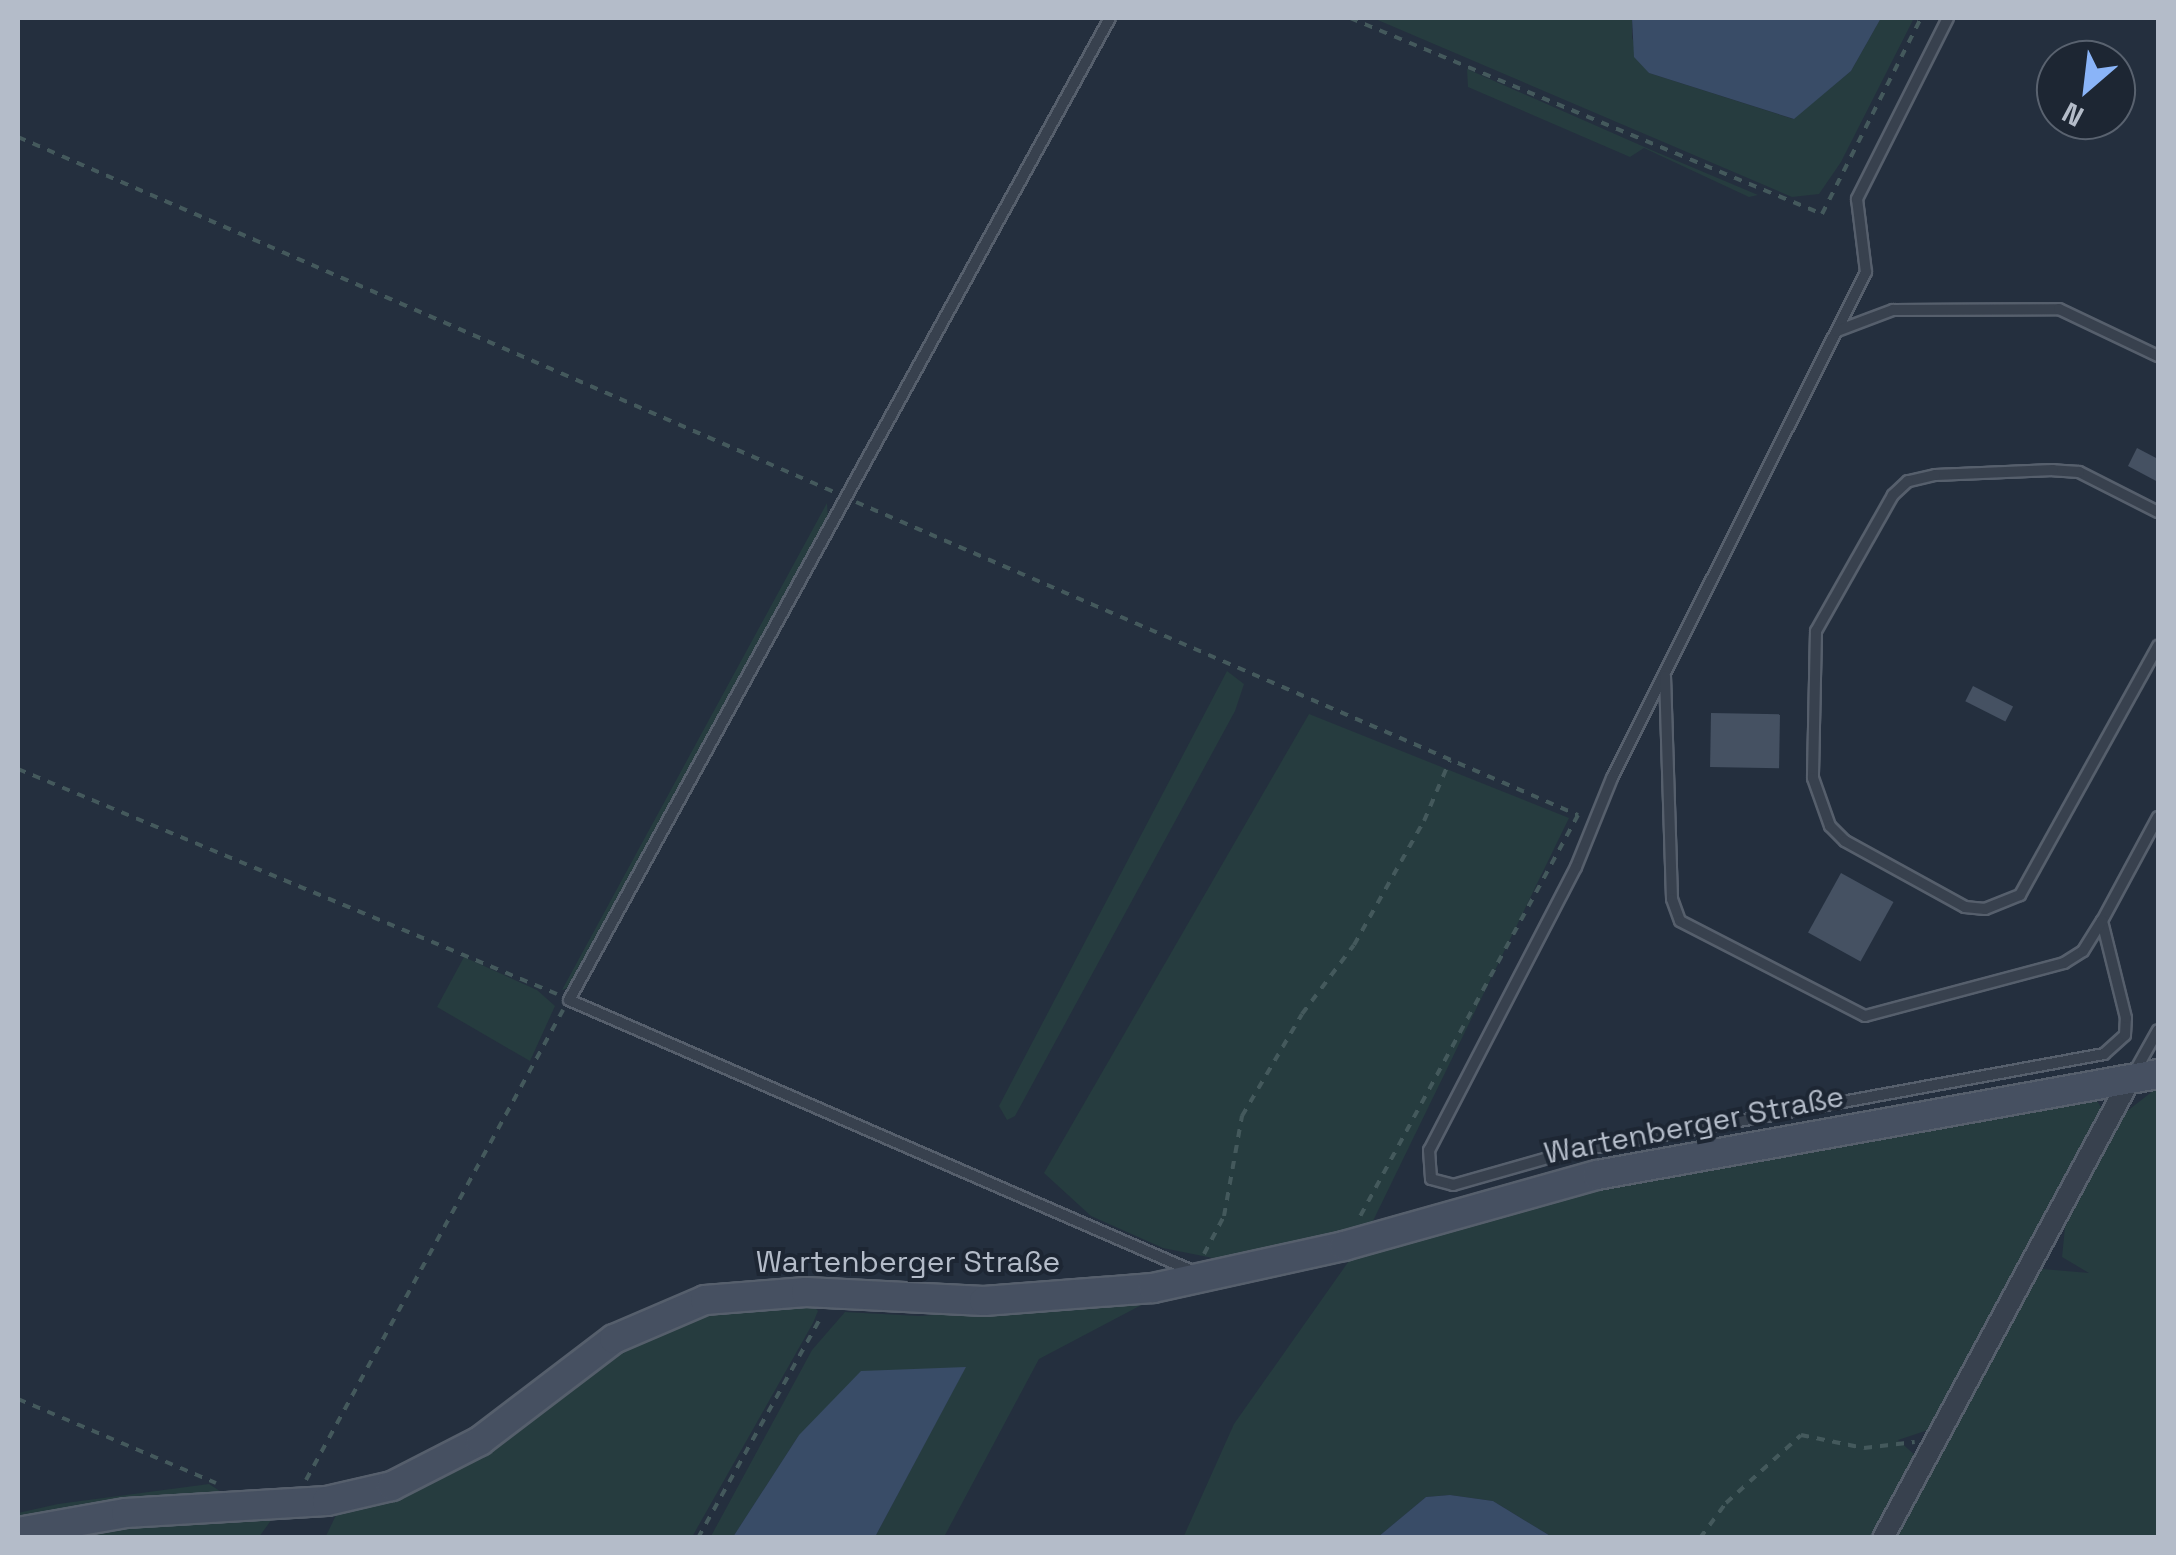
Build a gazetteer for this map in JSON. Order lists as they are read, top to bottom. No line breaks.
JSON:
{"streets":{"main road":["Wartenberger Straße"]},"north":"bottom left"}
